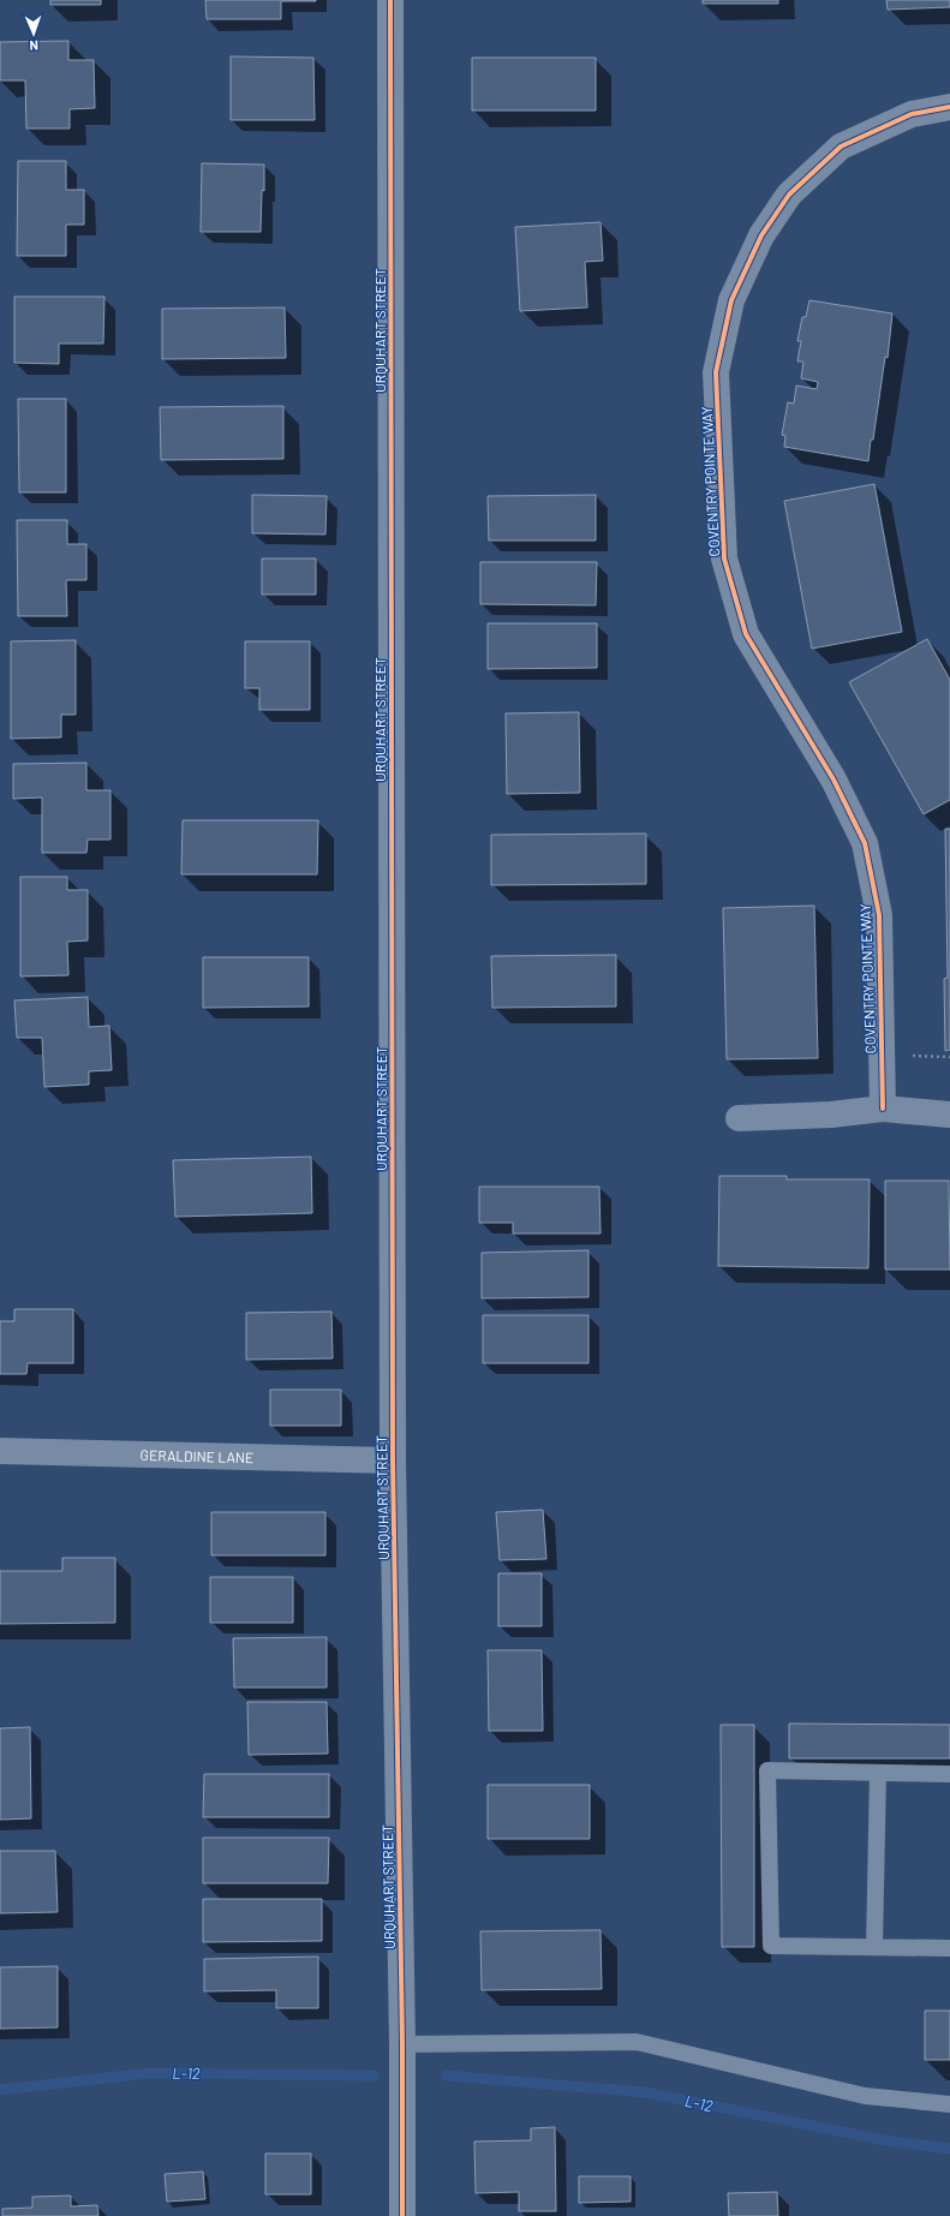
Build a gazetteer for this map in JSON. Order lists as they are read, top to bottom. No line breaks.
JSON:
{"streets":{"street":["URQUHART STREET","COVENTRY POINTE WAY","GERALDINE LANE"]},"crossings":[["URQUHART STREET","GERALDINE LANE"]],"water":["L-12"],"north":"bottom"}
